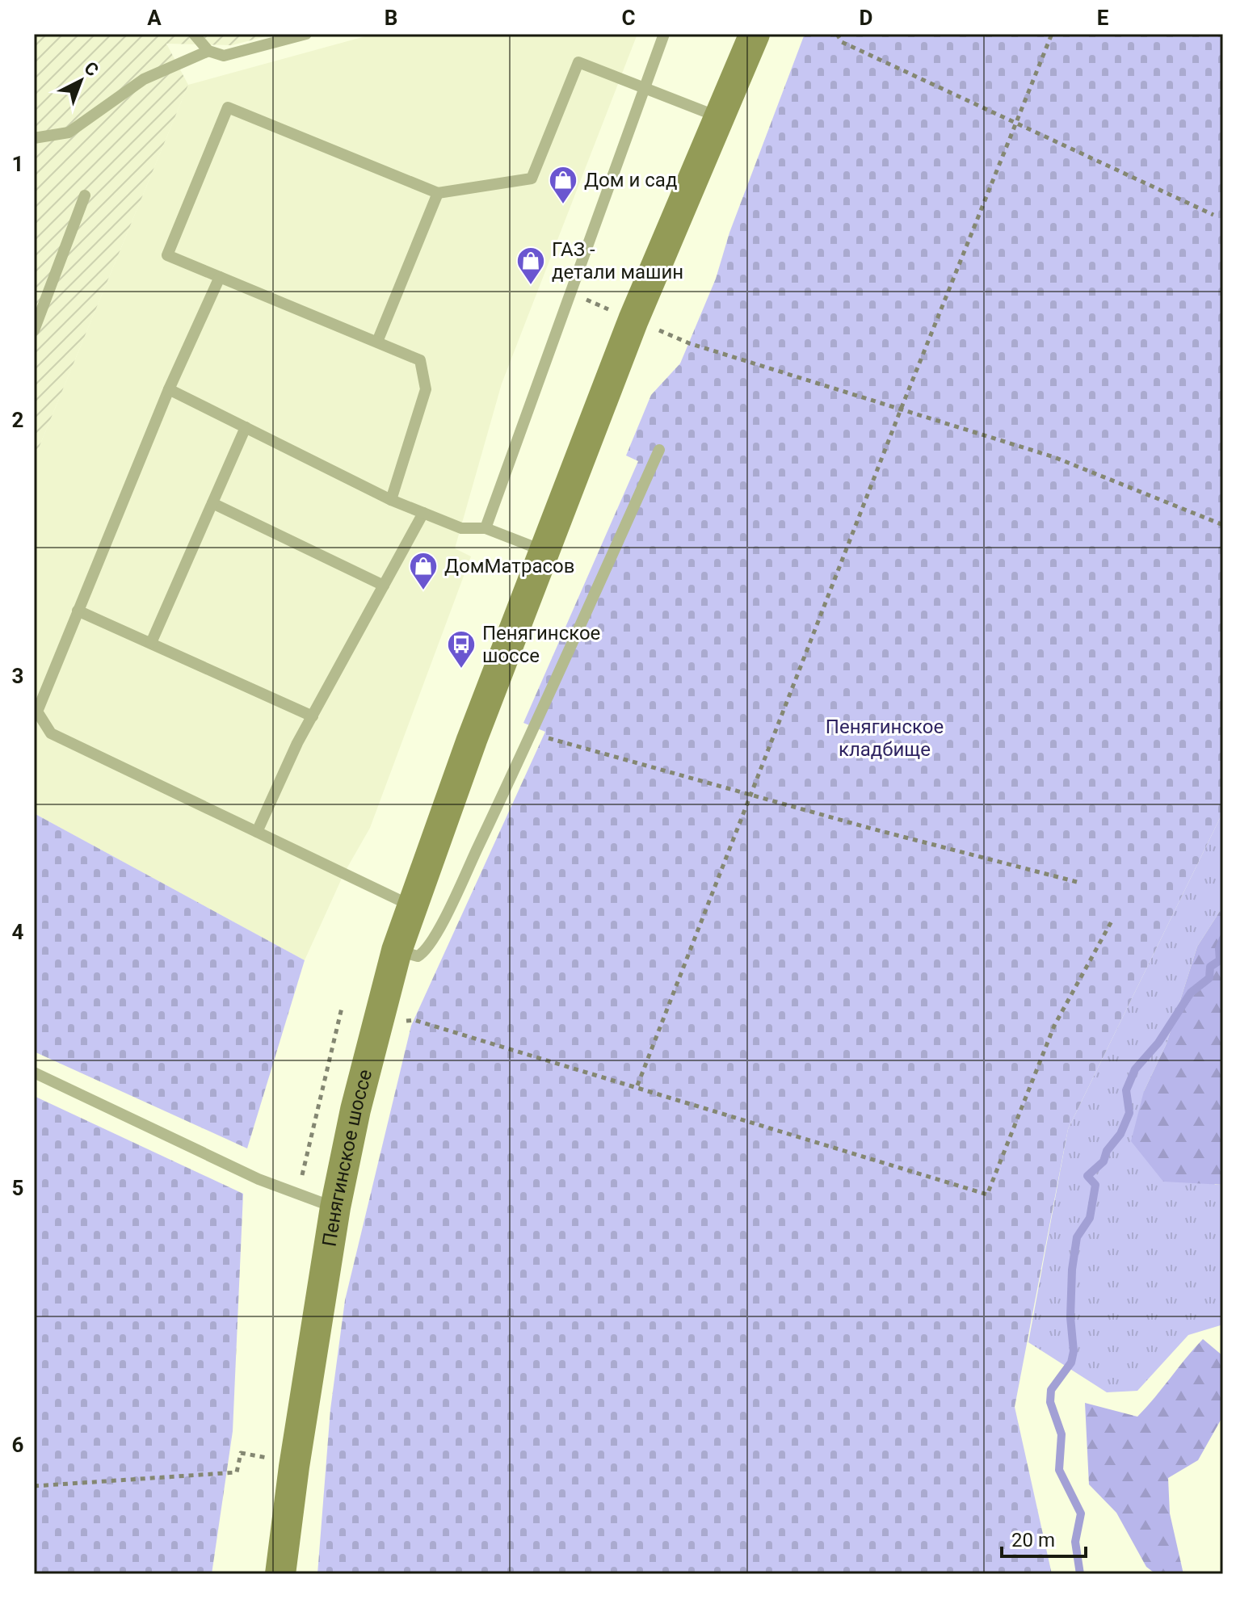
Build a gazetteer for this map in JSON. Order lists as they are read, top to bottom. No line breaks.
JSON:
{"streets":{"main road":["Пенягинское шоссе"]},"parks":["Пенягинское кладбище"],"places":{"shop":["Дом и сад","ГАЗ - детали машин","ДомМатрасов"],"bus stop":["Пенягинское шоссе"]},"scale_bar":"20 m","north":"top right","grid":{"columns":["A","B","C","D","E"],"rows":["1","2","3","4","5","6"]}}
